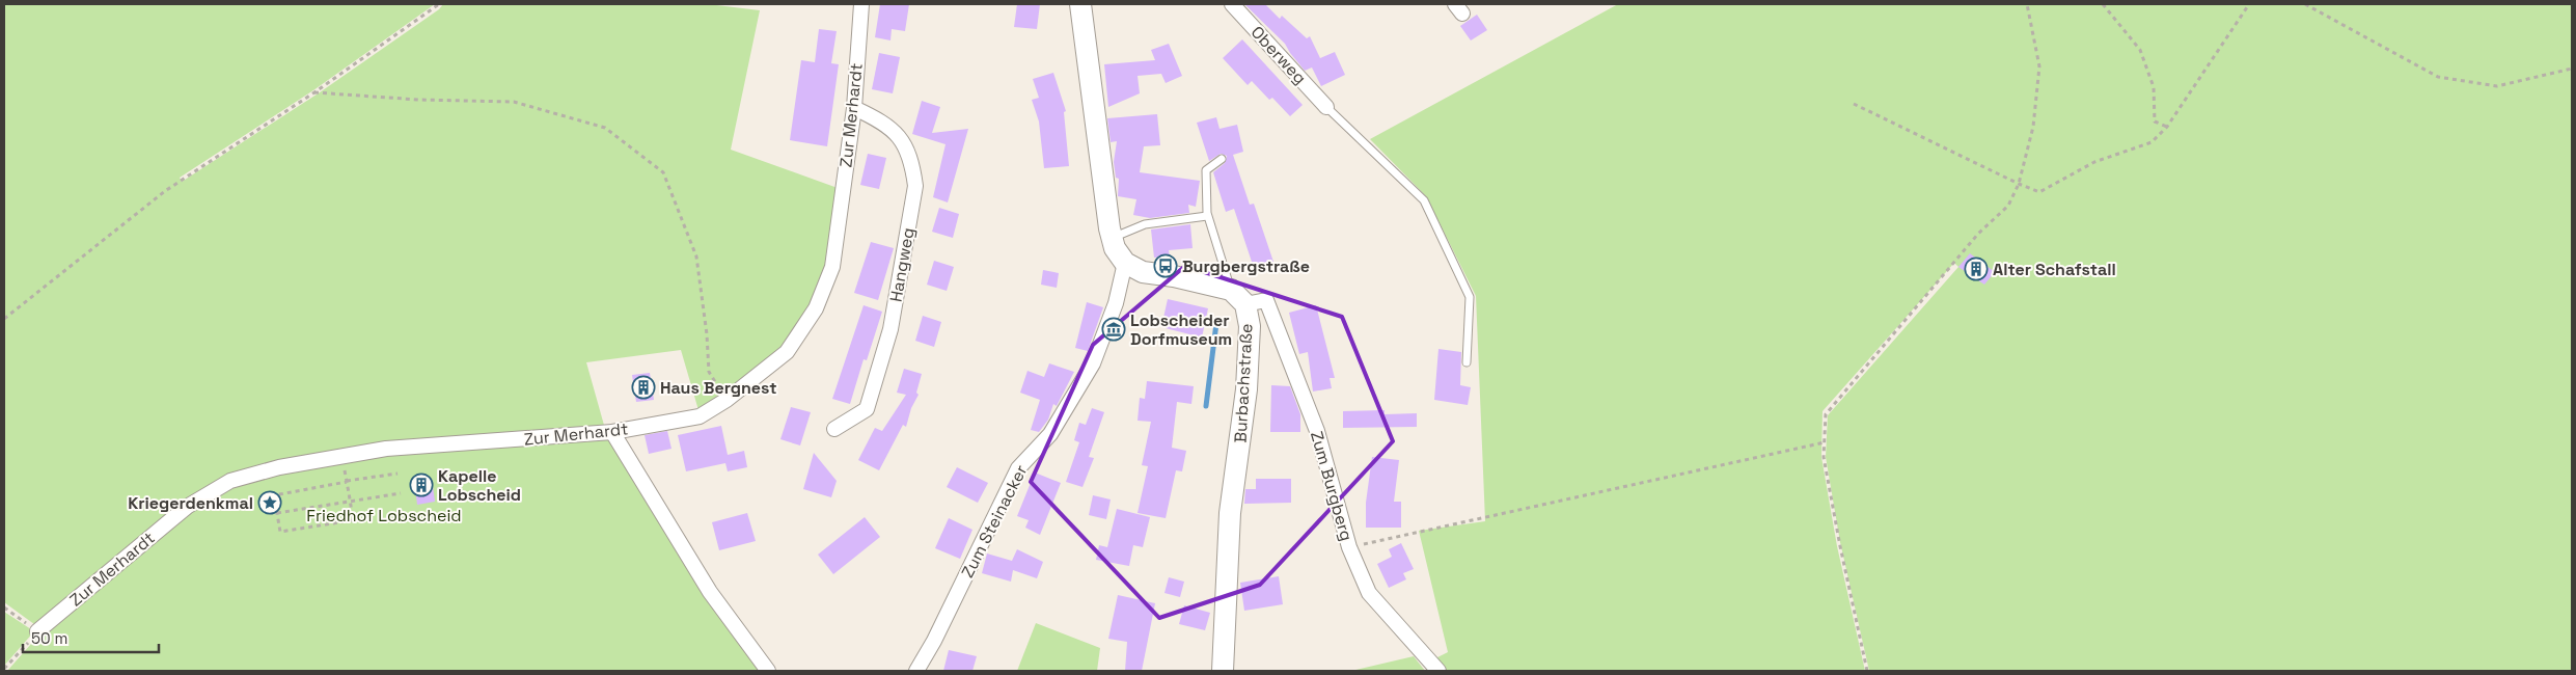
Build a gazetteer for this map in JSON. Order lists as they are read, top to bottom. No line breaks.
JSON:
{"streets":{"street":["Oberweg","Zur Merhardt","Hangweg","Burbachstraße","Zum Burgberg","Zum Steinacker"]},"crossings":[["Zur Merhardt","Hangweg"],["Burbachstraße","Zum Burgberg"]],"parks":["Friedhof Lobscheid"],"places":{"bus stop":["Burgbergstraße"],"building":["Alter Schafstall","Haus Bergnest","Kapelle Lobscheid"],"museum":["Lobscheider Dorfmuseum"],"place":["Kriegerdenkmal"]},"scale_bar":"50 m"}
